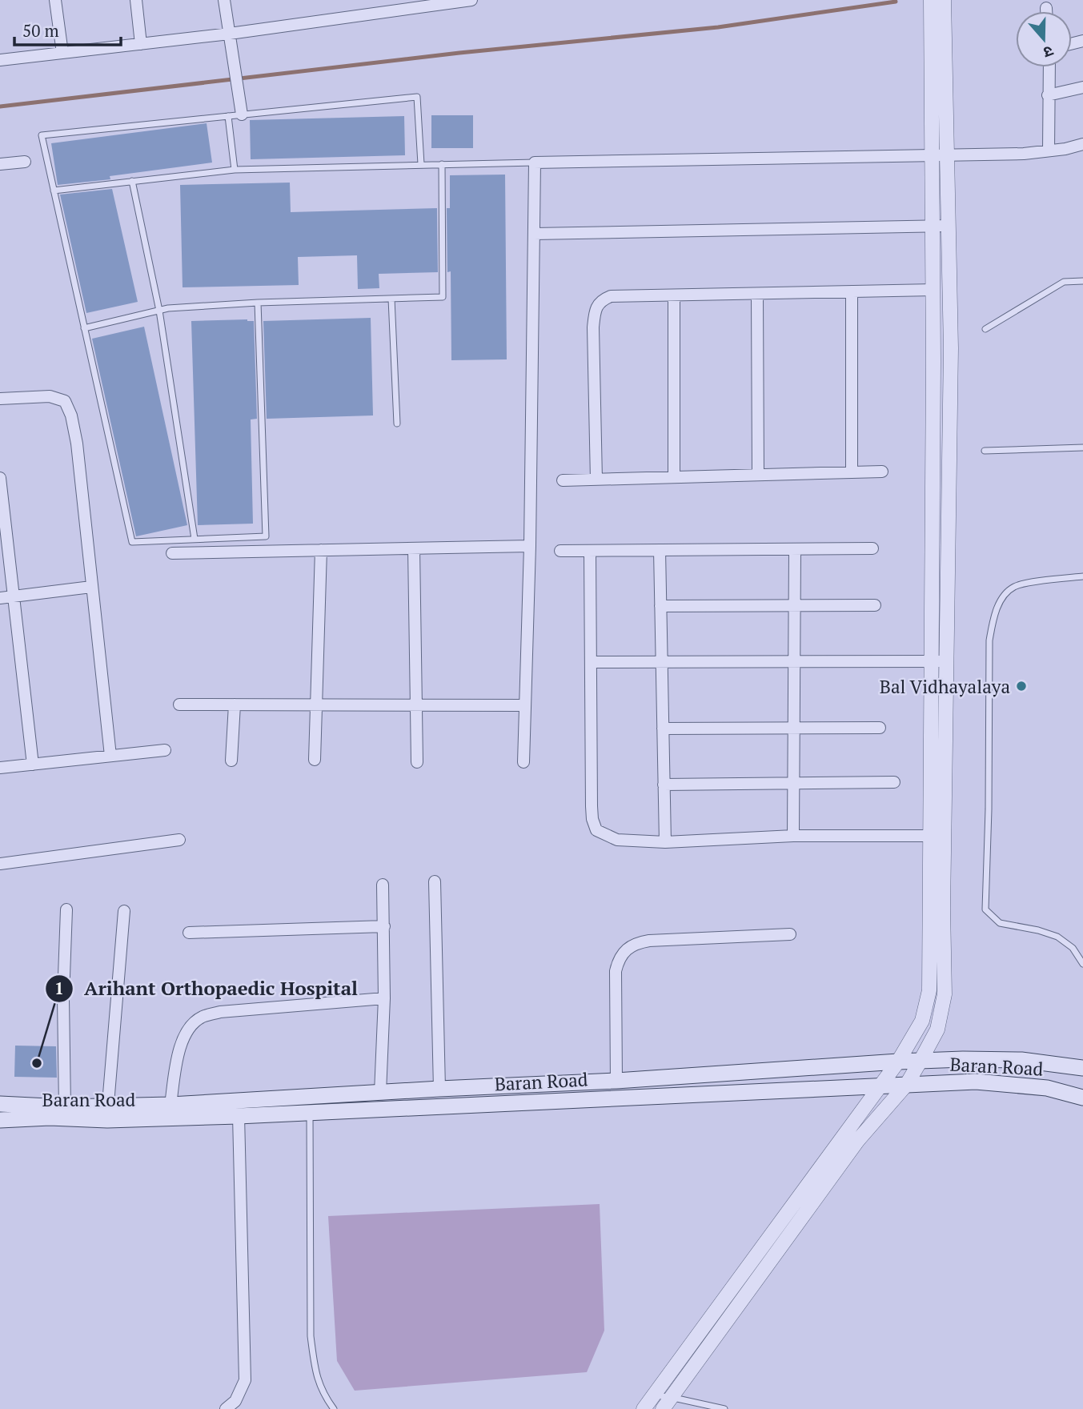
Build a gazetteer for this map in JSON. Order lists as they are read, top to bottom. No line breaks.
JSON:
{"streets":{"main road":["Baran Road"]},"places":["Bal Vidhayalaya","Arihant Orthopaedic Hospital"],"scale_bar":"50 m","north":"bottom"}
